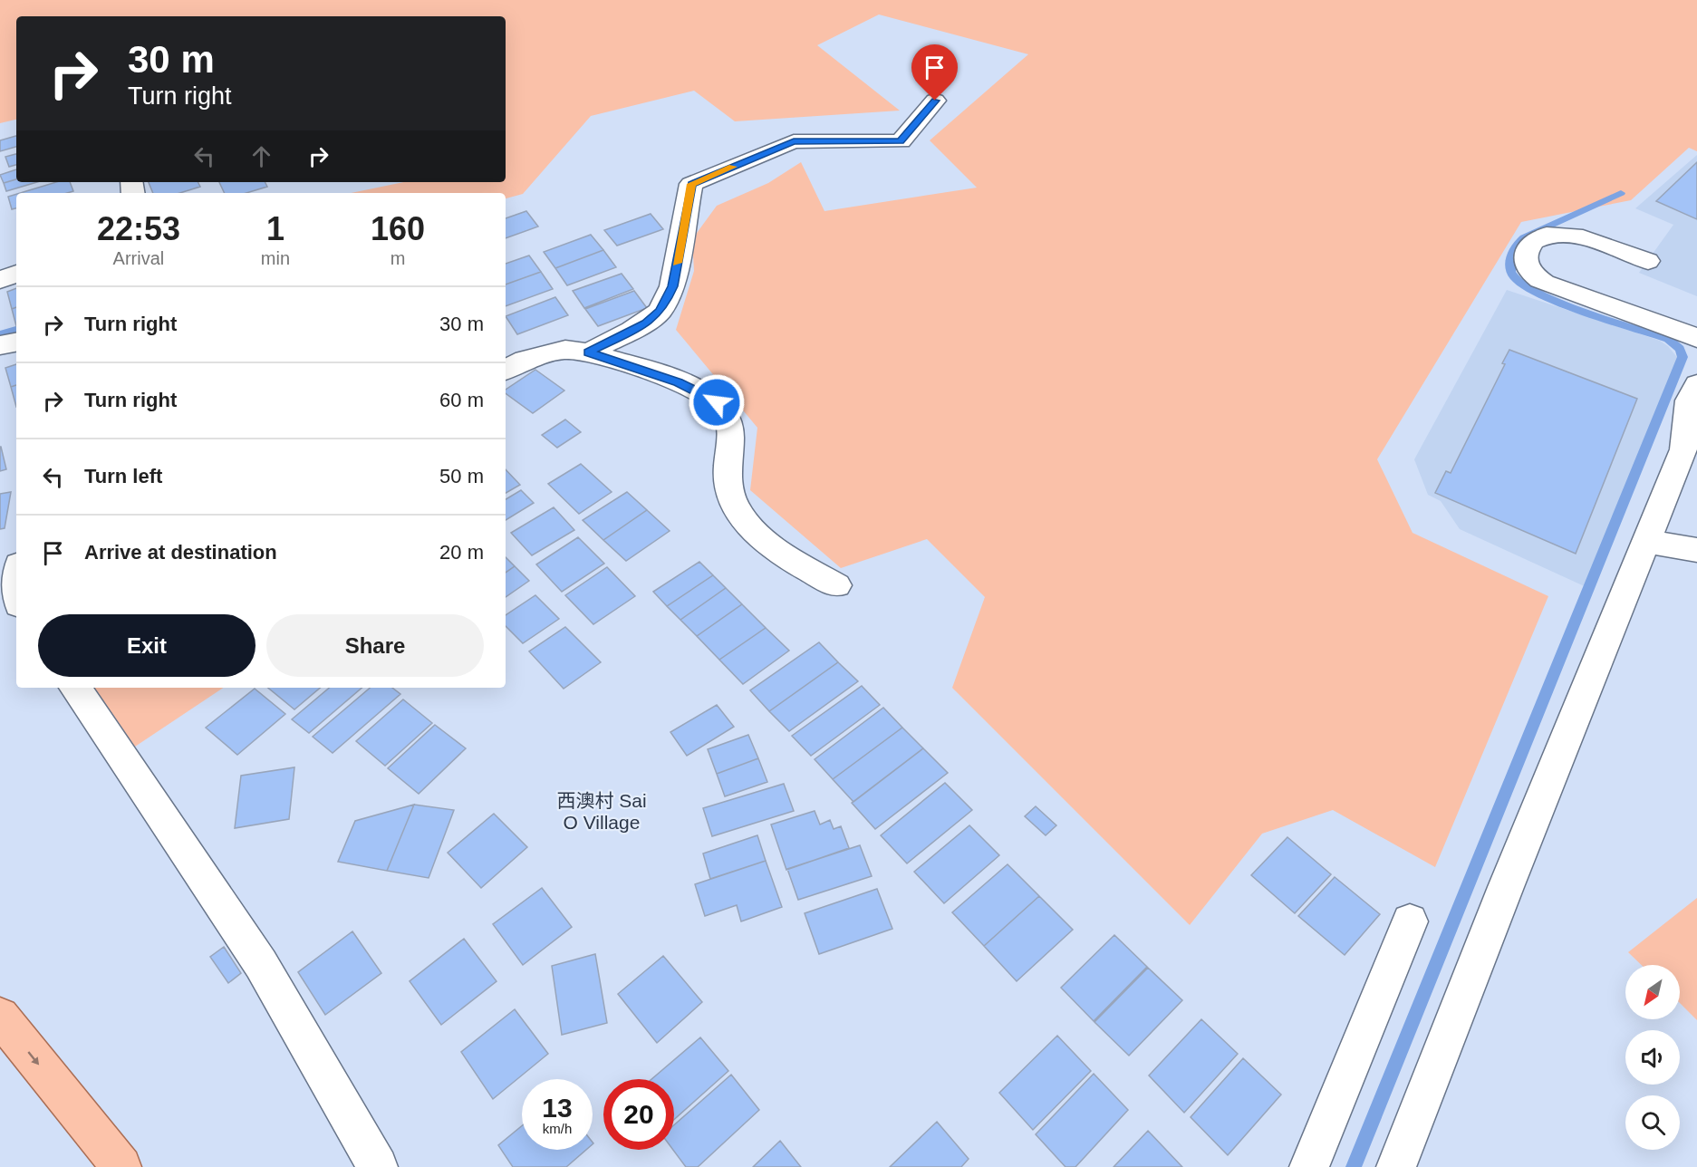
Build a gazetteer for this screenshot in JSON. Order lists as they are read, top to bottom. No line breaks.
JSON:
{"districts":["西澳村 Sai O Village"],"north":"bottom left","page":{"turn":["30 m","Turn right"],"eta":["22:53","Arrival","1","min","160","m"],"list":[{"name":"Turn right","value":"30 m"},{"name":"Turn right","value":"60 m"},{"name":"Turn left","value":"50 m"},{"name":"Arrive at destination","value":"20 m"}],"buttons":["Exit","Share"],"speed":"13 km/h","limit":"20"}}
